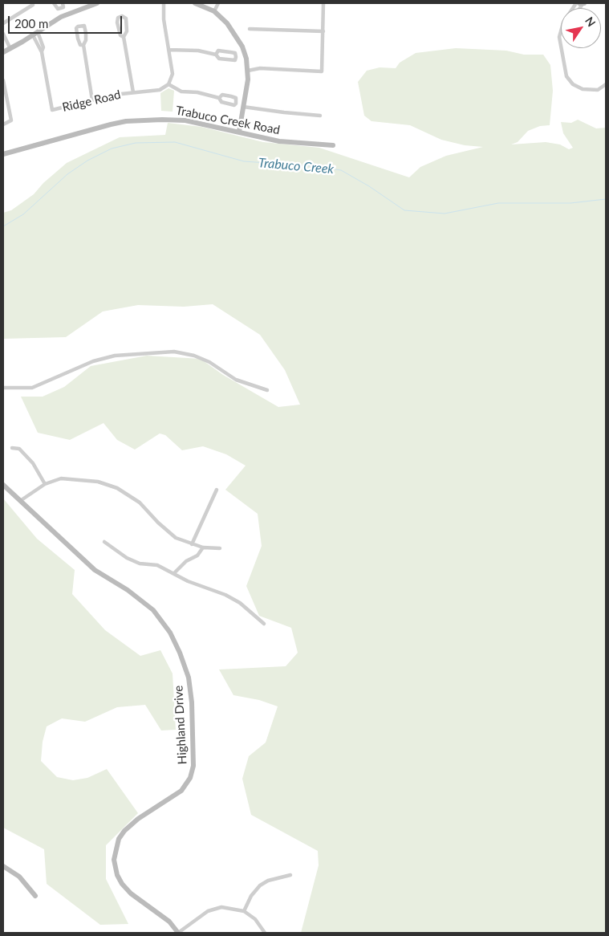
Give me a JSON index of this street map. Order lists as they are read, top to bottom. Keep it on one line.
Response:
{"streets":{"street":["Ridge Road","Trabuco Creek Road","Highland Drive"]},"water":["Trabuco Creek"],"scale_bar":"200 m","north":"top right"}
